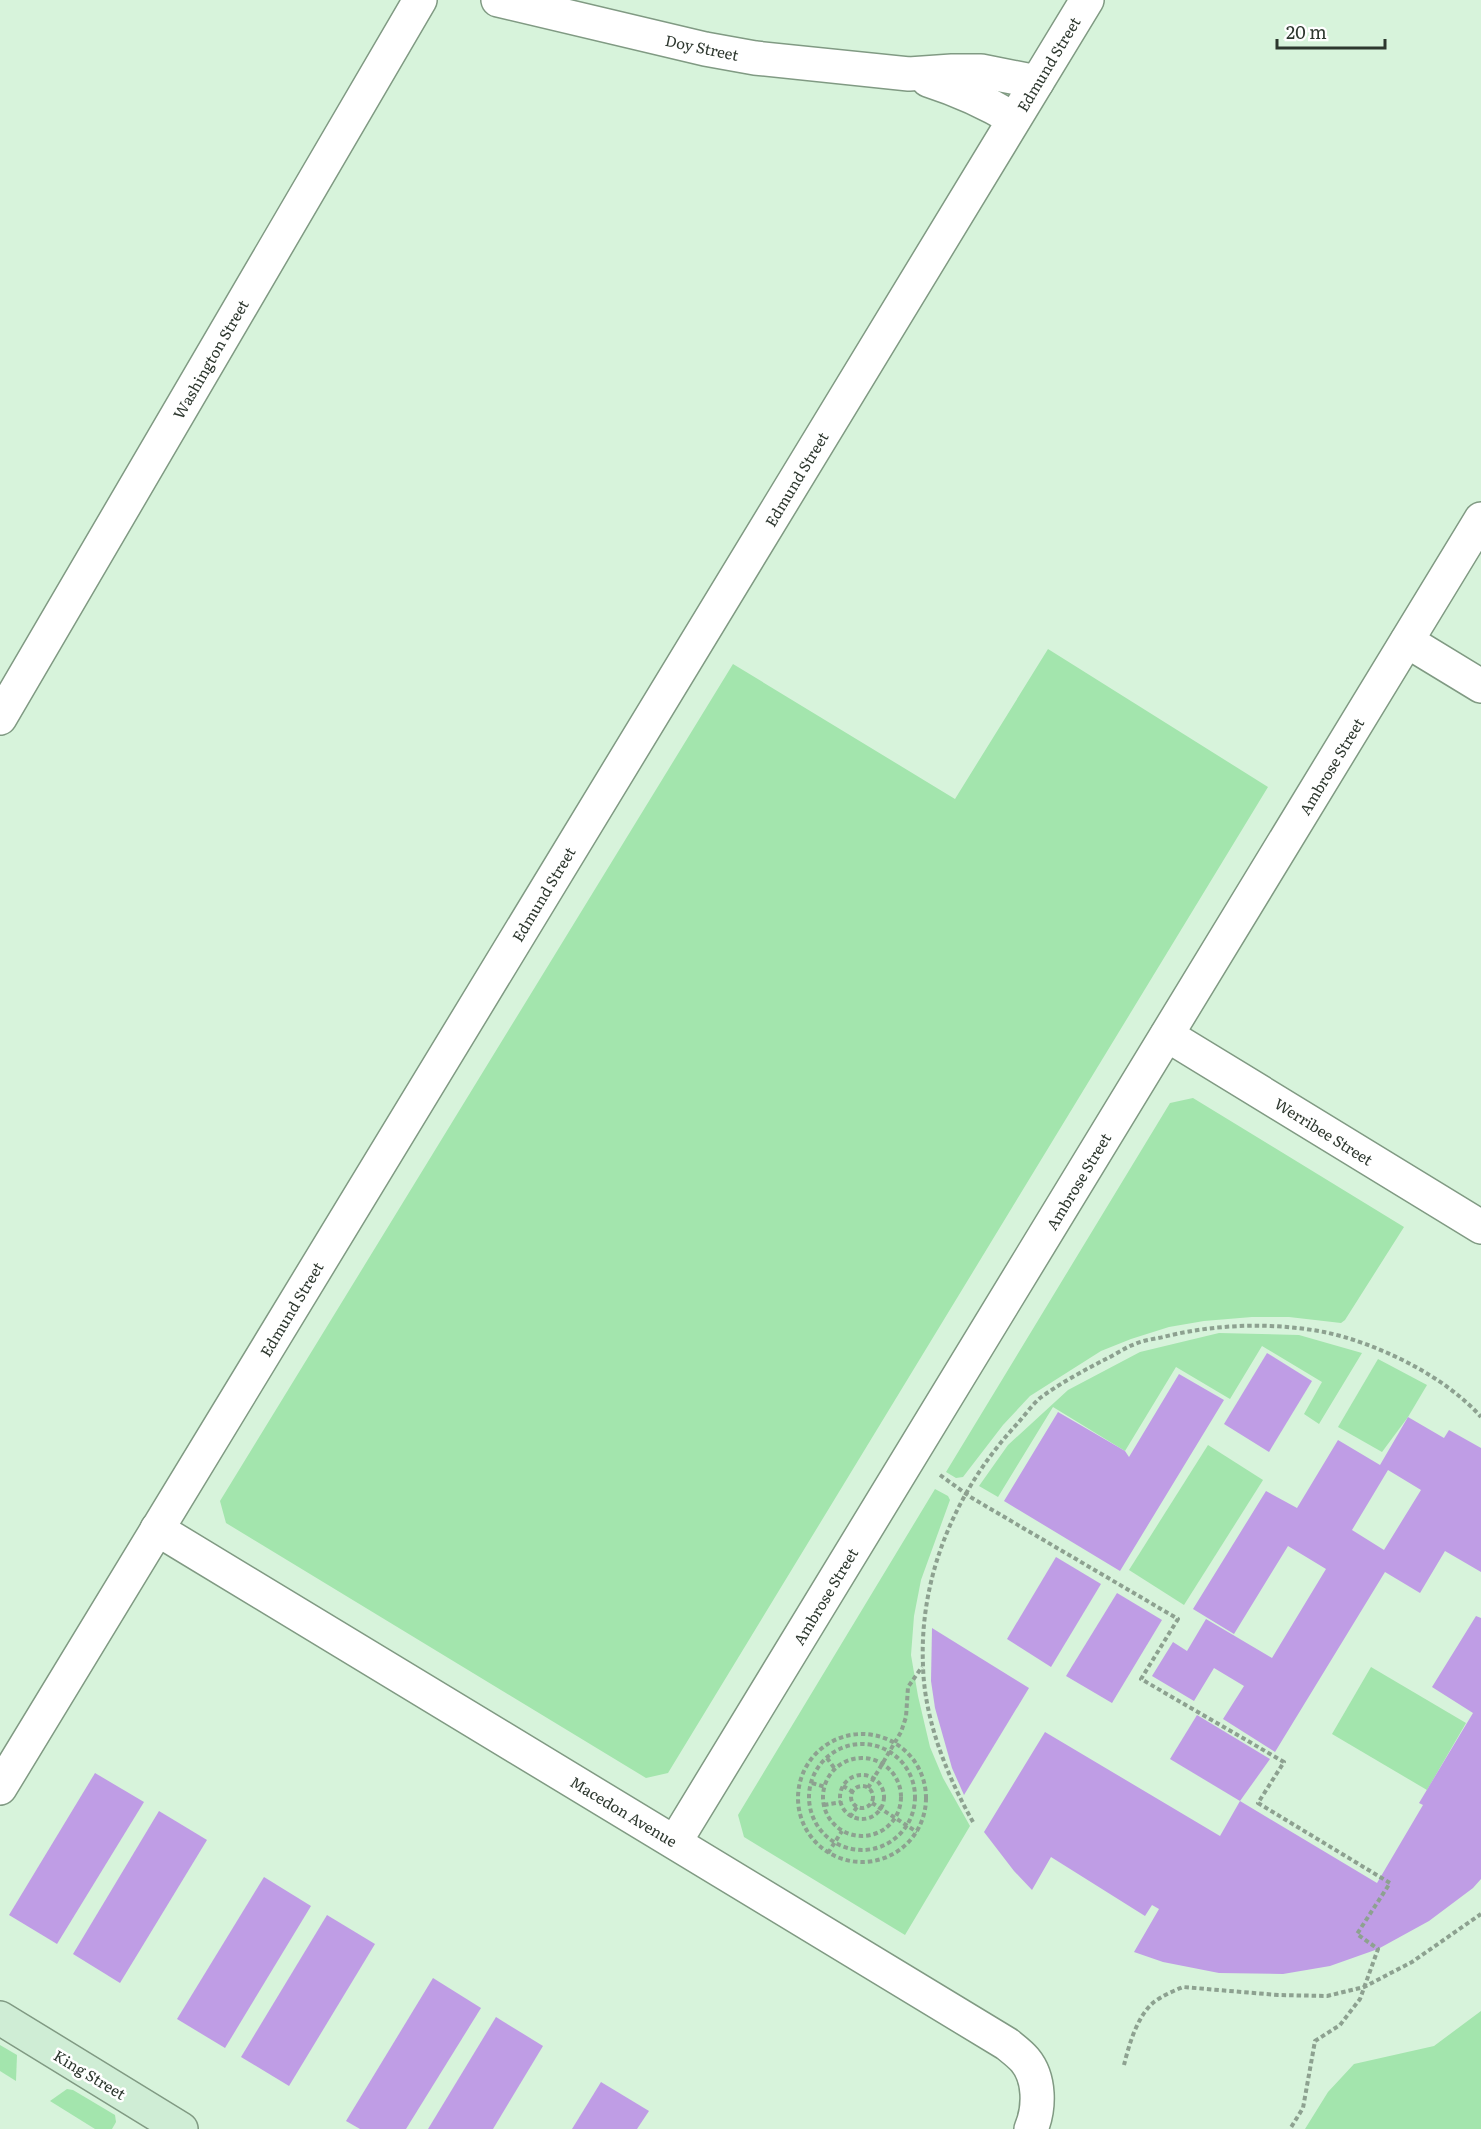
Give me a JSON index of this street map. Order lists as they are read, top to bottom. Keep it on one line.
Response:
{"streets":{"street":["Doy Street","Edmund Street","Washington Street","Ambrose Street","Werribee Street","Macedon Avenue","King Street"]},"crossings":[["Doy Street","Edmund Street"],["Edmund Street","Macedon Avenue"],["Ambrose Street","Werribee Street"],["Ambrose Street","Macedon Avenue"]],"scale_bar":"20 m"}
